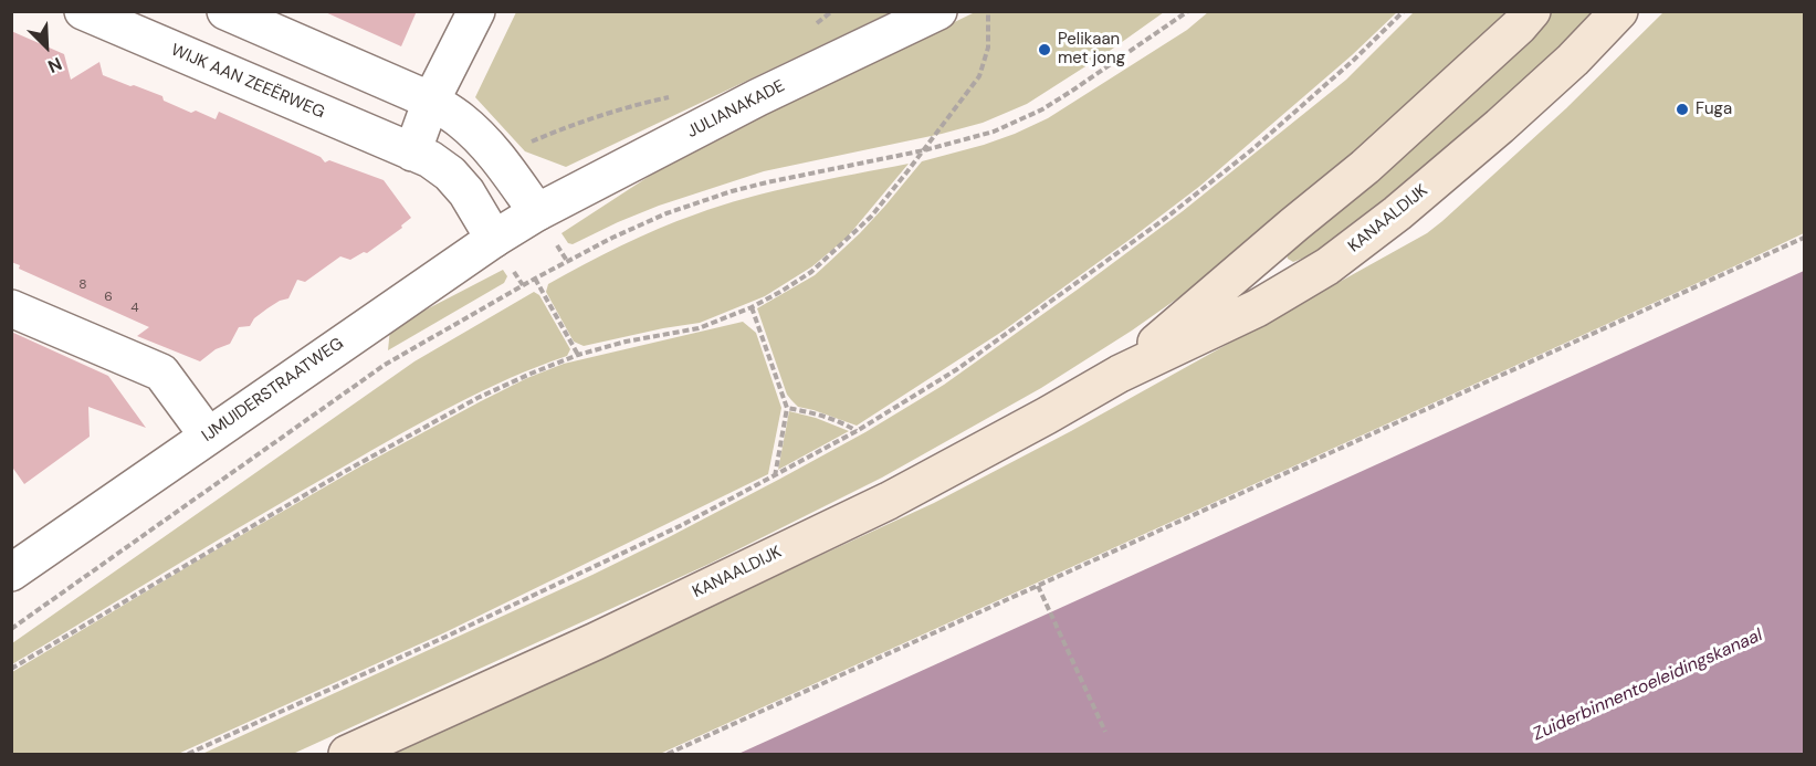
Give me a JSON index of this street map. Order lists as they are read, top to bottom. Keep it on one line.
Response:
{"streets":{"main road":["KANAALDIJK"],"street":["WIJK AAN ZEEËRWEG","JULIANAKADE","IJMUIDERSTRAATWEG"]},"crossings":[["WIJK AAN ZEEËRWEG","IJMUIDERSTRAATWEG"],["JULIANAKADE","IJMUIDERSTRAATWEG"]],"water":["Zuiderbinnentoeleidingskanaal"],"places":["Pelikaan met jong","Fuga"],"house_numbers":["8","6","4"],"north":"bottom right"}
